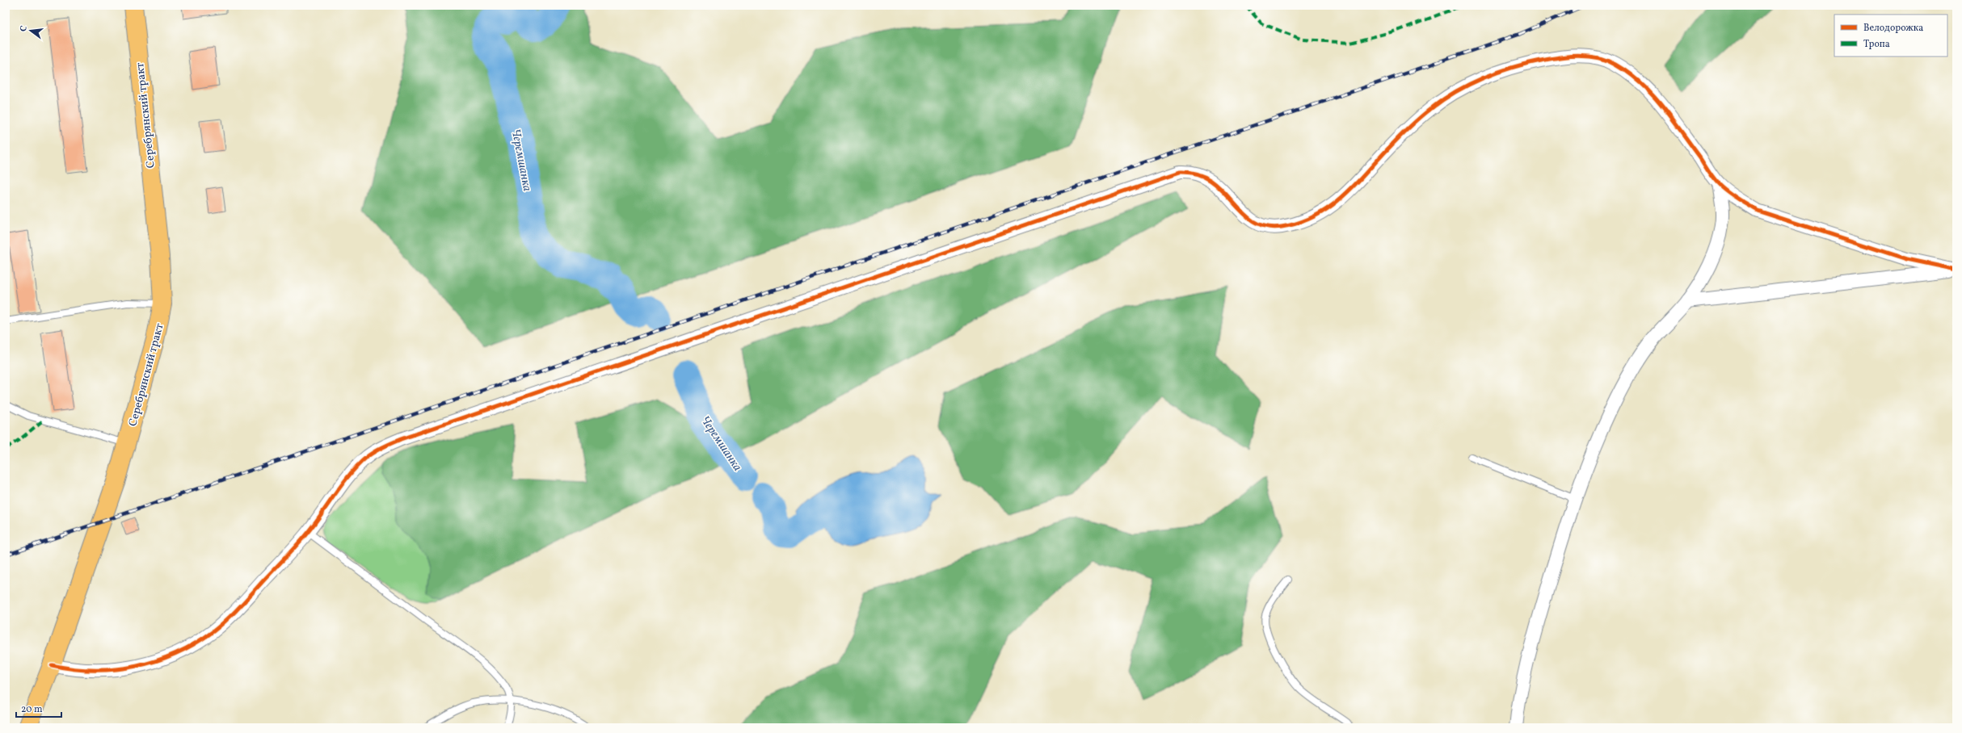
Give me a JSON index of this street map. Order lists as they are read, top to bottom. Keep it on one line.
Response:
{"streets":{"main road":["Серебрянский тракт"]},"water":["Черемшанка"],"legend":["Велодорожка","Тропа"],"scale_bar":"20 m","north":"left"}
